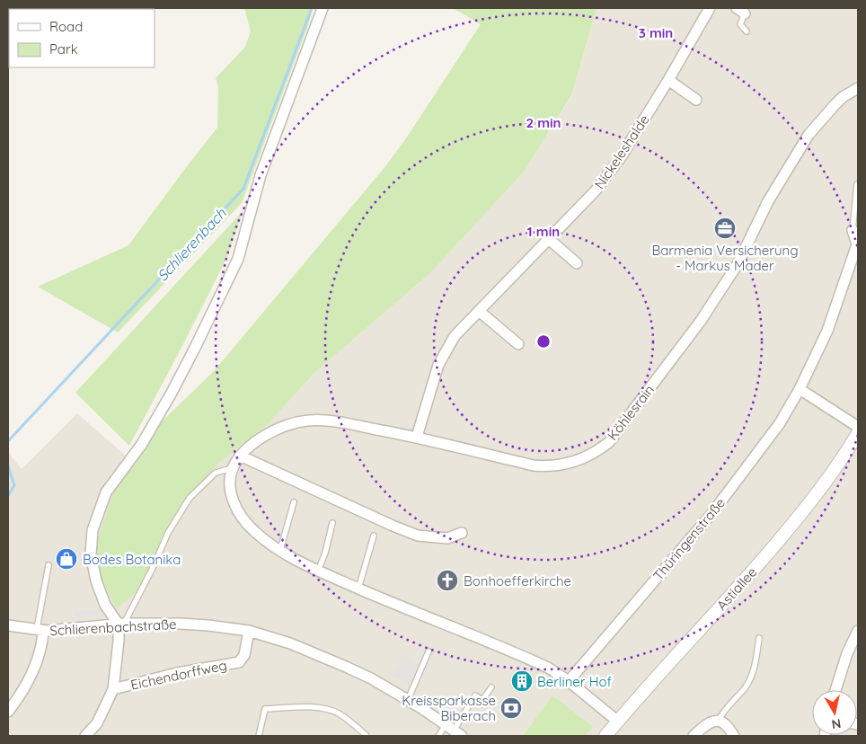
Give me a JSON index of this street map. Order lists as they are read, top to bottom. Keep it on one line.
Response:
{"streets":{"street":["Nickeleshalde","Köhlesrain","Thüringenstraße","Astiallee","Schlierenbachstraße","Eichendorffweg"]},"crossings":[["Nickeleshalde","Köhlesrain"],["Köhlesrain","Thüringenstraße"],["Köhlesrain","Astiallee"],["Schlierenbachstraße","Eichendorffweg"]],"water":["Schlierenbach"],"places":{"office":["Barmenia Versicherung - Markus Mader"],"shop":["Bodes Botanika"],"church":["Bonhoefferkirche"],"building":["Berliner Hof"],"bank":["Kreissparkasse Biberach"]},"legend":["Road","Park"],"north":"bottom","rings":["3 min","2 min","1 min"]}
